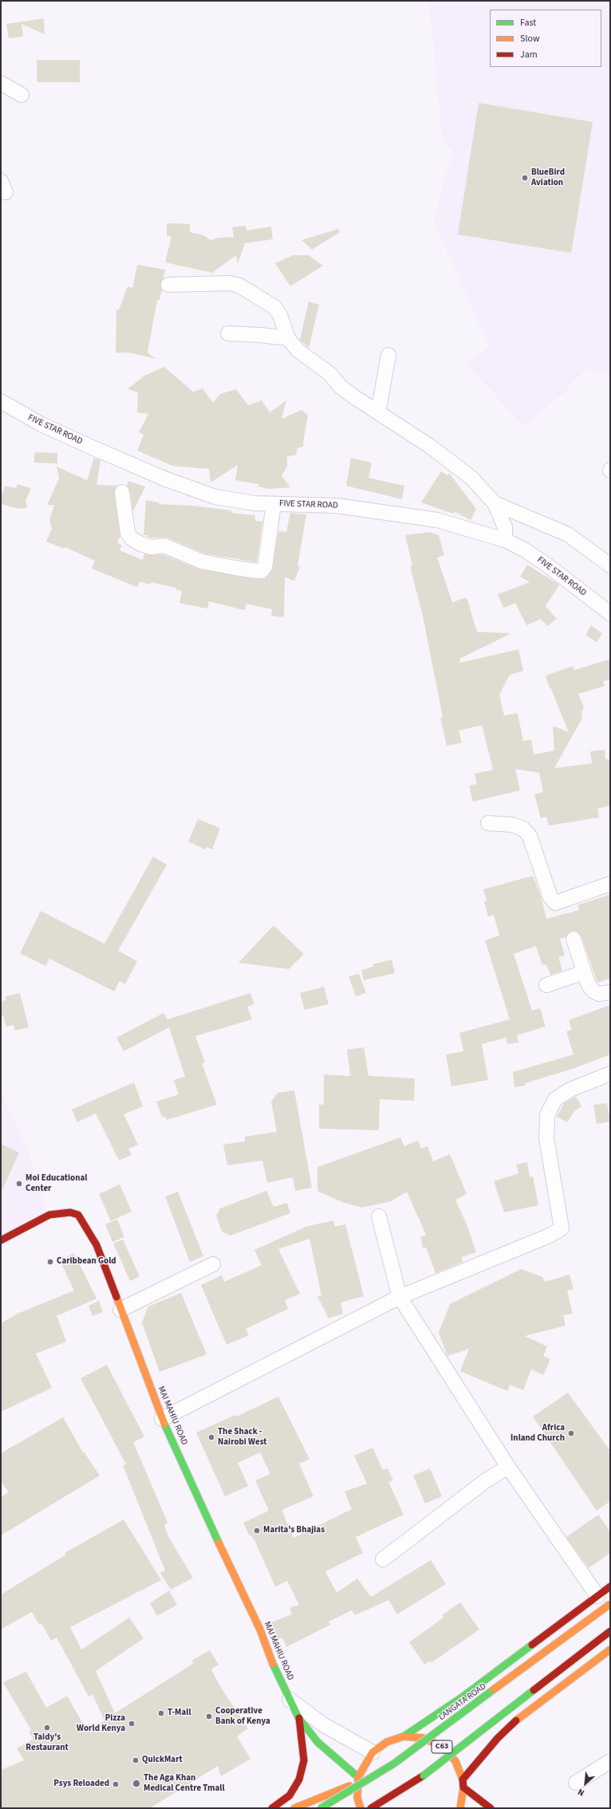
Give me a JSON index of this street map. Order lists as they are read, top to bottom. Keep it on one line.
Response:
{"streets":{"main road":["MAI MAHIU ROAD","LANGATA ROAD","C63"],"street":["FIVE STAR ROAD"]},"crossings":[["LANGATA ROAD","C63"]],"places":["BlueBird Aviation","Moi Educational Center","Caribbean Gold","Africa Inland Church","The Shack - Nairobi West","Marita's Bhajias","T-Mall","Cooperative Bank of Kenya","Pizza World Kenya","Taidy's Restaurant","QuickMart","The Aga Khan Medical Centre Tmall","Psys Reloaded"],"legend":["Fast","Slow","Jam"],"north":"bottom left"}
